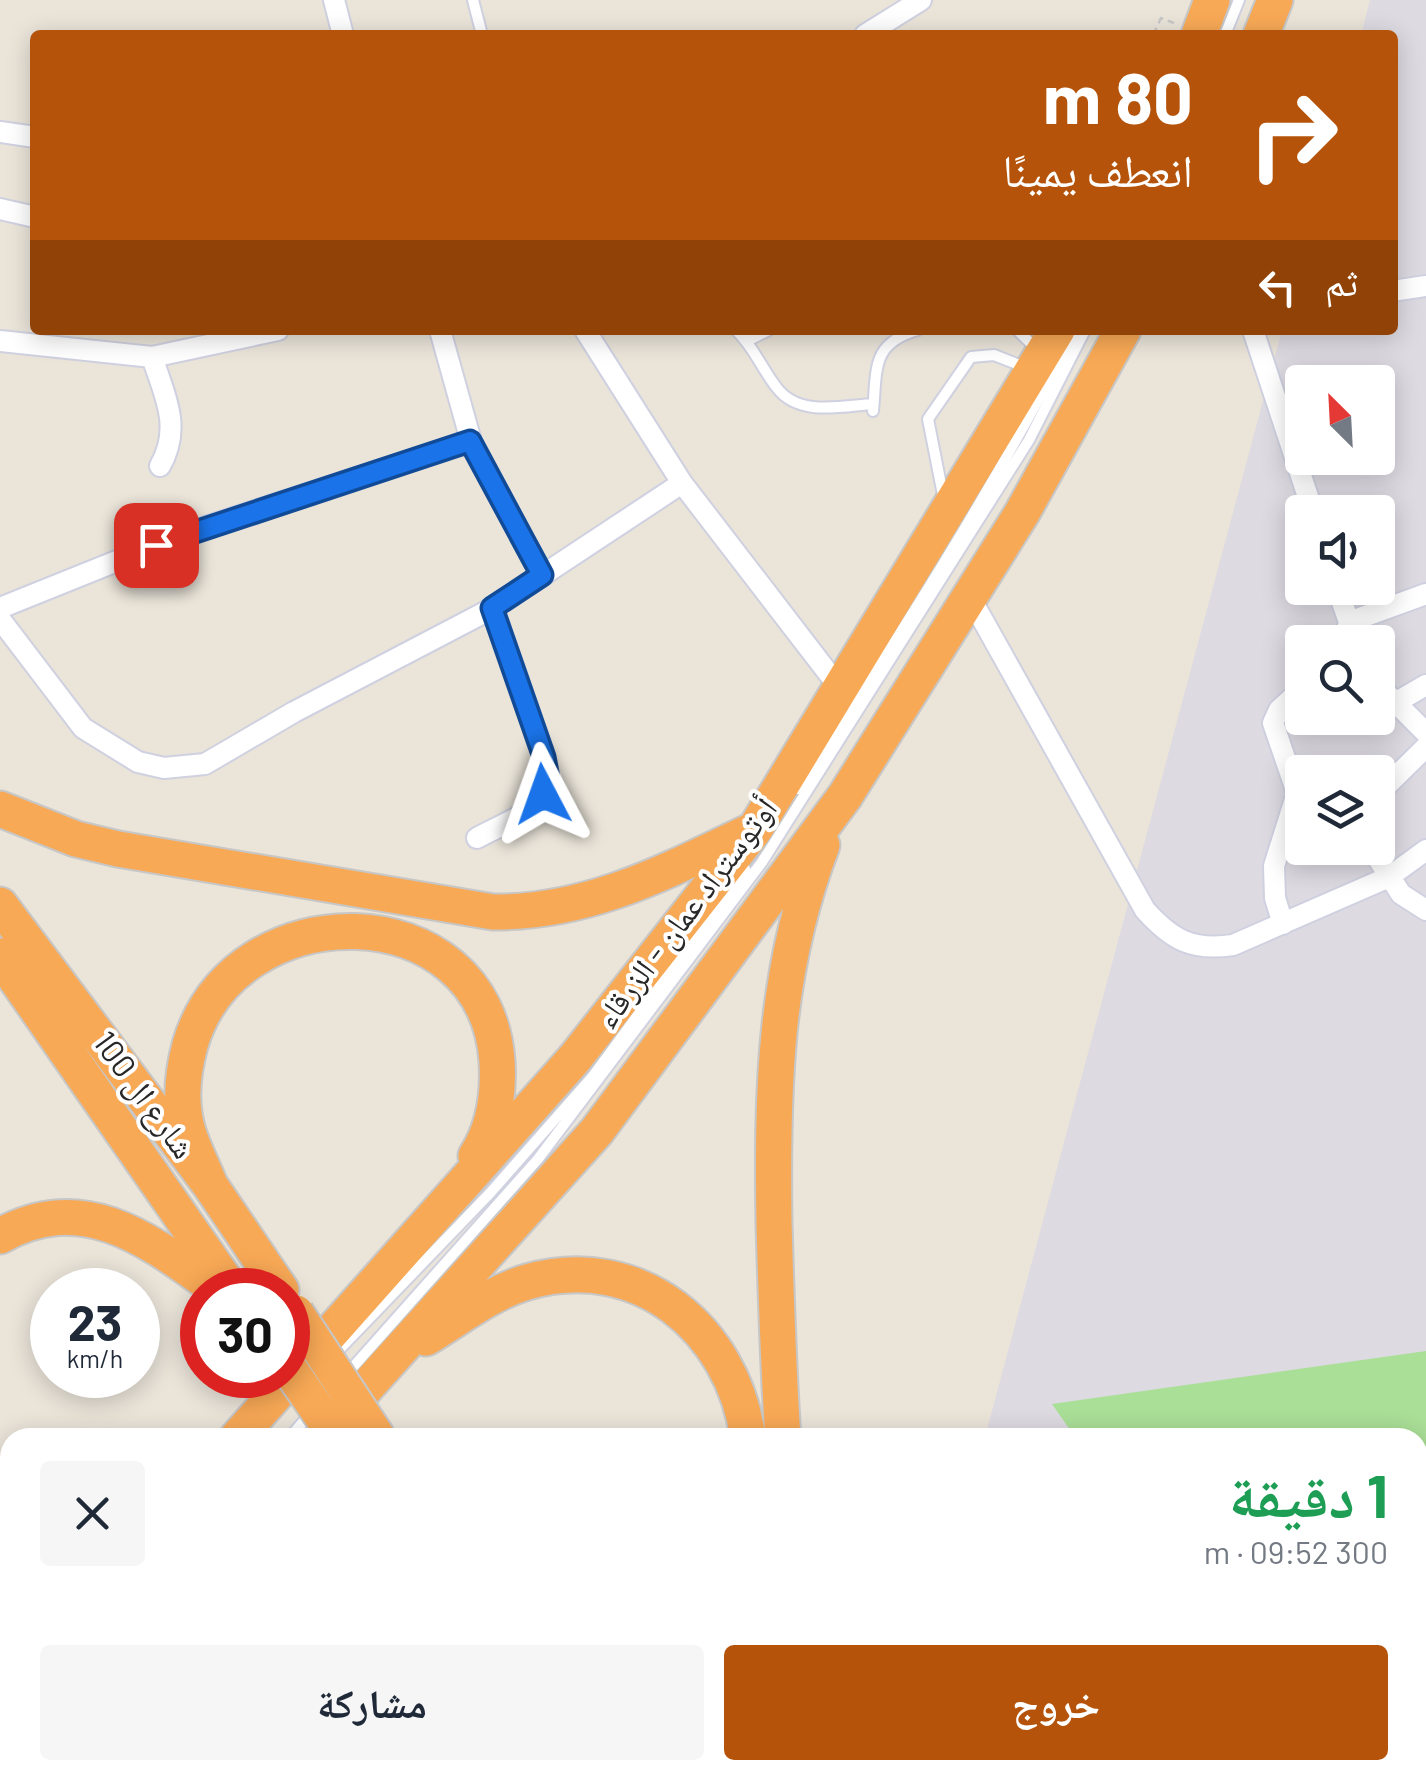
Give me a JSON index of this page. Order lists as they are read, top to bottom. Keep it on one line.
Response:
{"streets":{"highway":["أوتوستراد عمان - الزرقاء","شارع ال 100"]},"north":"top left","page":{"turn":["80 m","انعطف يمينًا"],"then":"ثم","speed":"23 km/h","limit":"30","heading":["1 دقيقة","300 m · 09:52"],"buttons":["خروج","مشاركة"]}}
